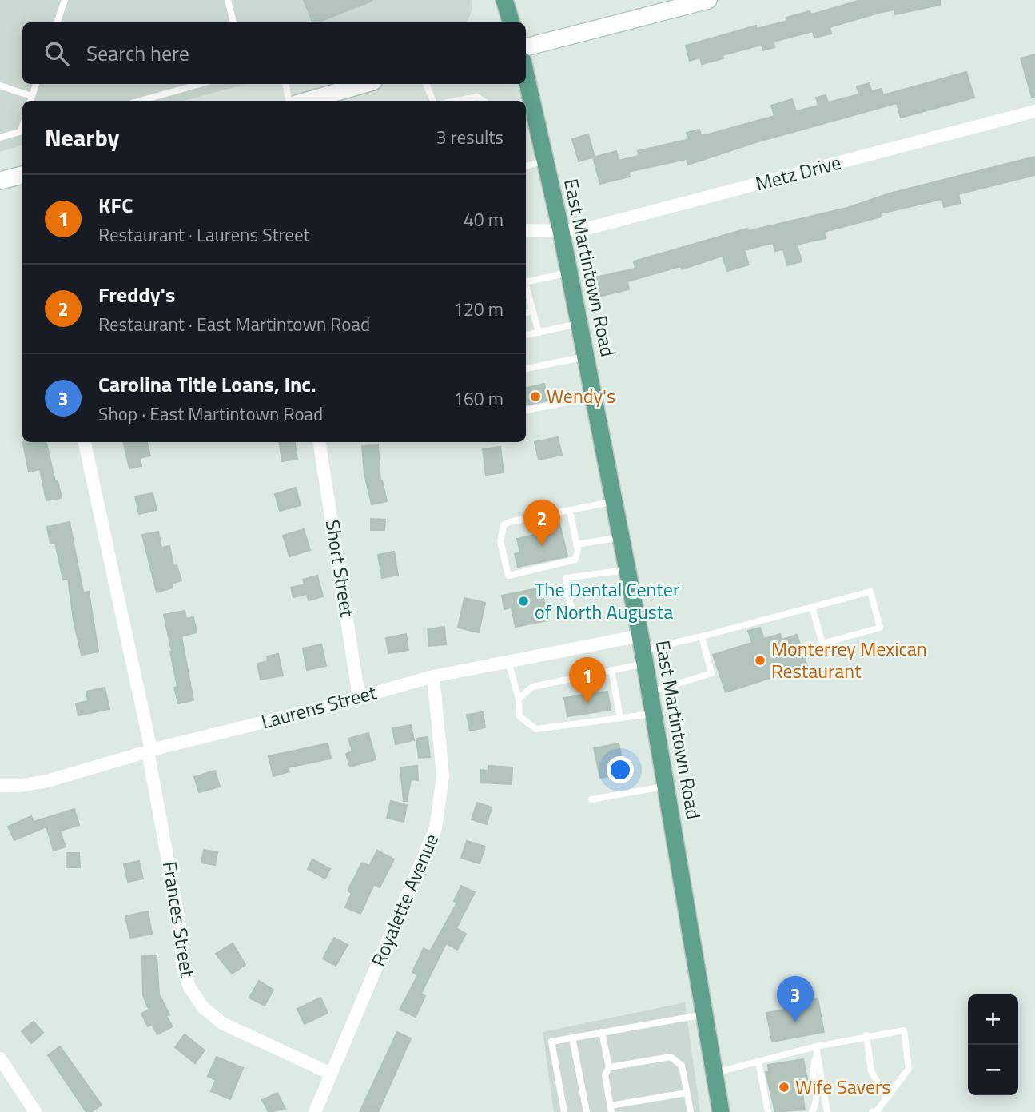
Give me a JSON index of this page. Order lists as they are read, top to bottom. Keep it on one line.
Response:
{"streets":{"main road":["East Martintown Road"],"street":["Metz Drive","Short Street","Laurens Street","Royalette Avenue","Frances Street"]},"crossings":[["Metz Drive","East Martintown Road"],["East Martintown Road","Laurens Street"],["Short Street","Laurens Street"],["Laurens Street","Royalette Avenue"],["Laurens Street","Frances Street"],["Royalette Avenue","Frances Street"]],"places":["Wendy's","The Dental Center of North Augusta","Monterrey Mexican Restaurant","Wife Savers"],"page":{"search":"Search here","heading":["Nearby","3 results"],"list":[{"mark":"1","name":"KFC","note":"Restaurant · Laurens Street","value":"40 m"},{"mark":"2","name":"Freddy's","note":"Restaurant · East Martintown Road","value":"120 m"},{"mark":"3","name":"Carolina Title Loans, Inc.","note":"Shop · East Martintown Road","value":"160 m"}],"pins":["2","1","3"],"map_buttons":["+","−"]}}
